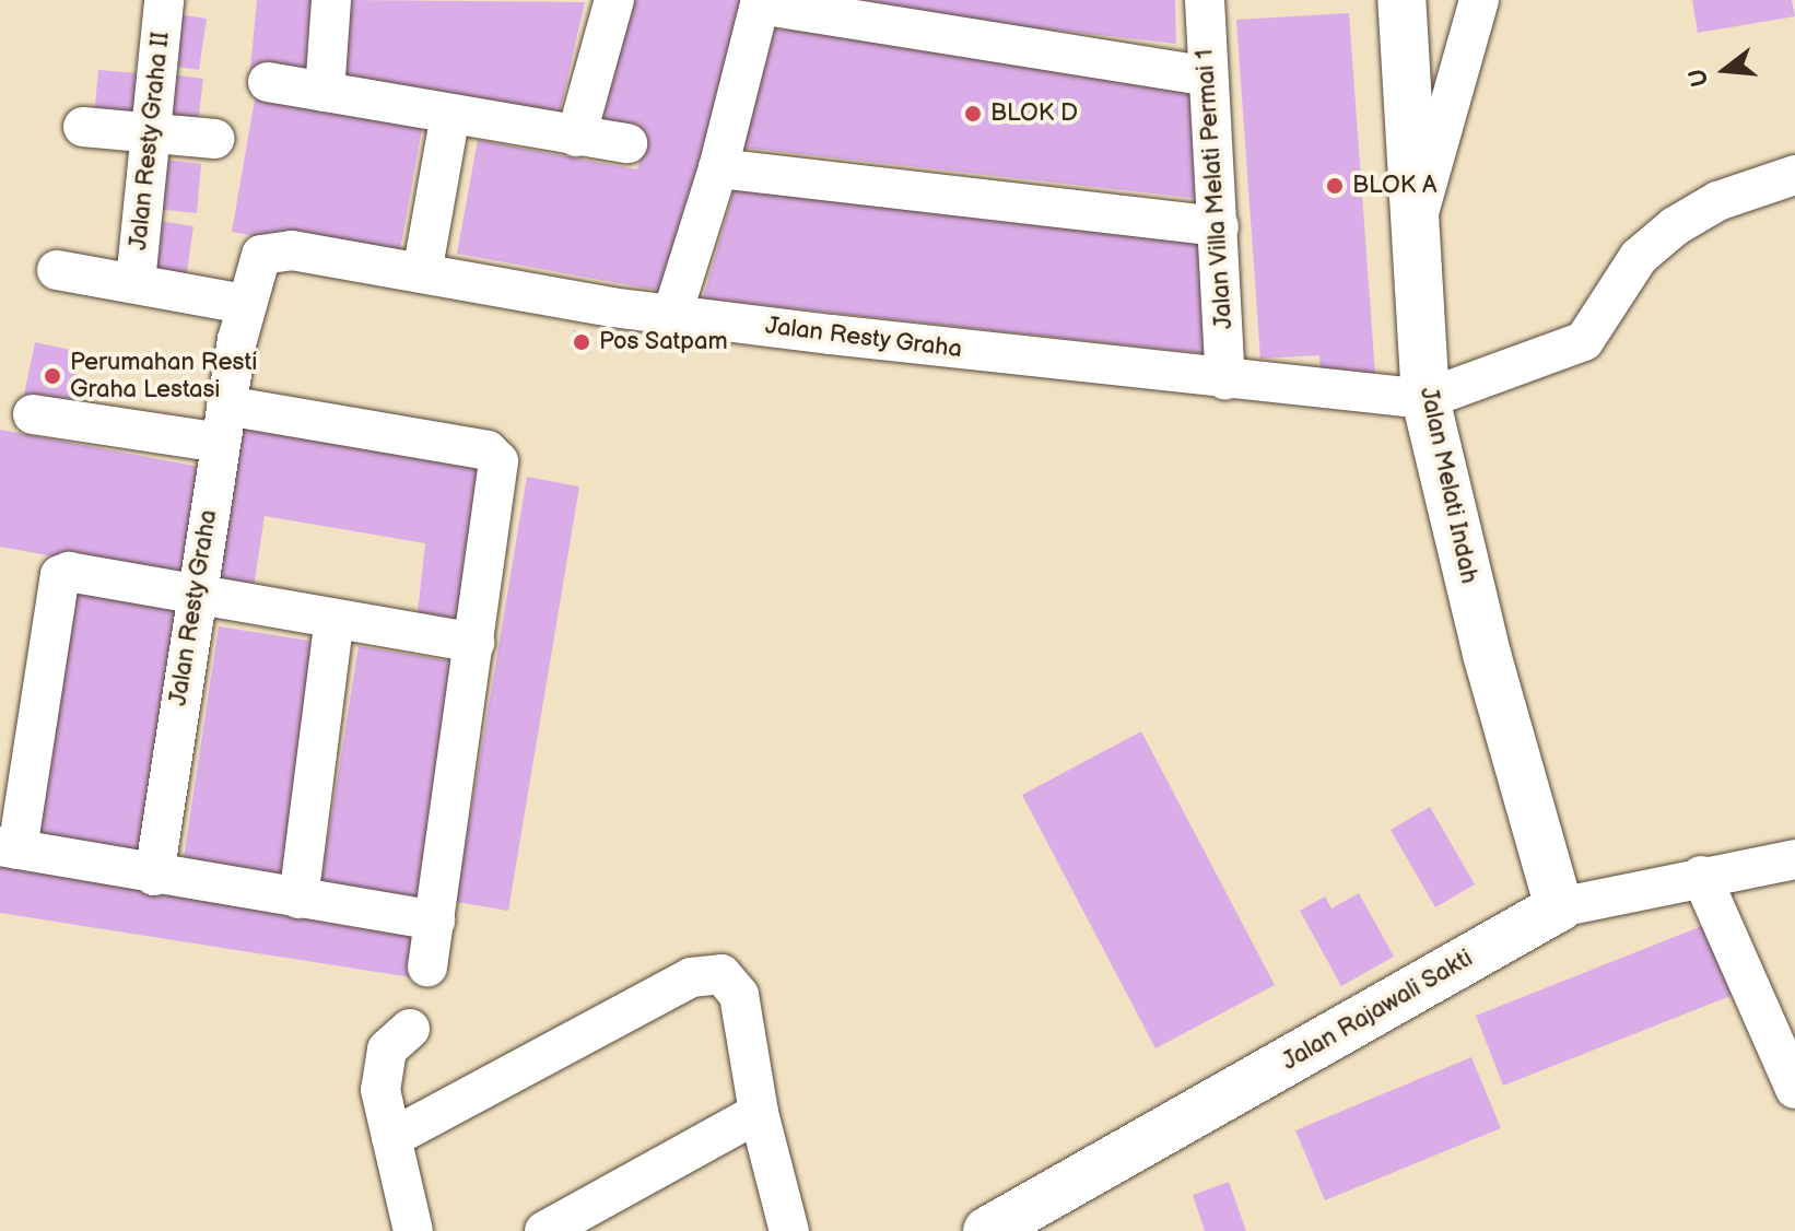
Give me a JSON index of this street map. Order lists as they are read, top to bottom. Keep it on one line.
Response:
{"streets":{"main road":["Jalan Melati Indah","Jalan Rajawali Sakti"],"street":["Jalan Resty Graha II","Jalan Villa Melati Permai 1","Jalan Resty Graha"]},"crossings":[["Jalan Villa Melati Permai 1","Jalan Resty Graha"],["Jalan Resty Graha","Jalan Melati Indah"],["Jalan Melati Indah","Jalan Rajawali Sakti"]],"places":["BLOK D","BLOK A","Pos Satpam","Perumahan Resti Graha Lestasi"],"north":"left"}
